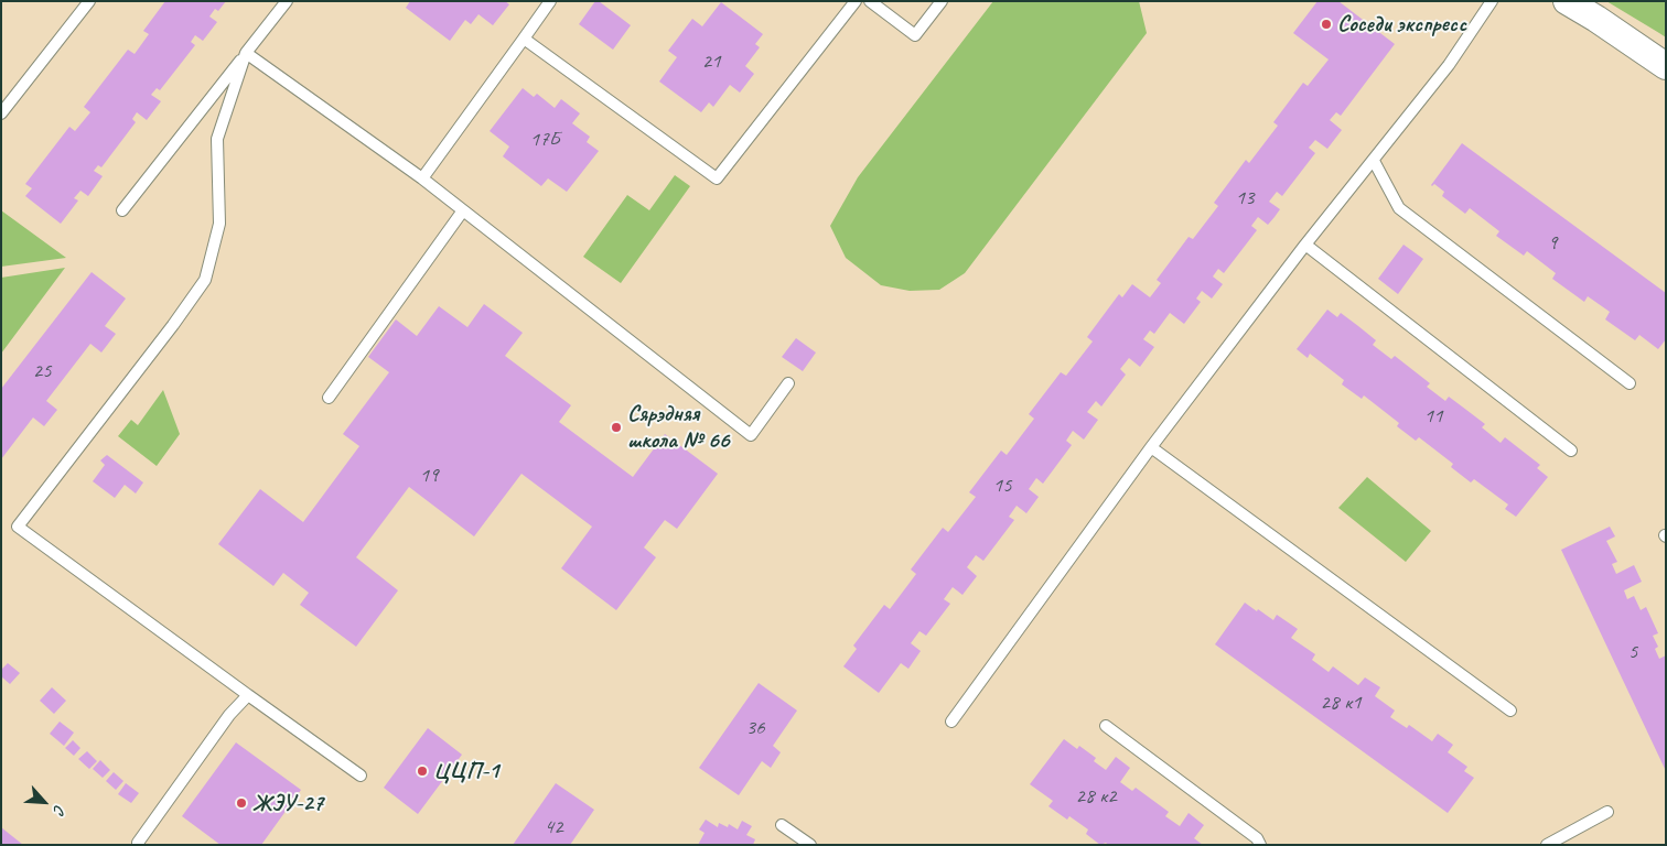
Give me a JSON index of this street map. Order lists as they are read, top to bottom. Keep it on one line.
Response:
{"places":["Соседи экспресс","Сярэдняя школа № 66","ЦЦП-1","ЖЭУ-27"],"house_numbers":["21","17Б","13","9","25","11","19","15","5","28 к1","36","28 к2","42"],"north":"bottom right"}
